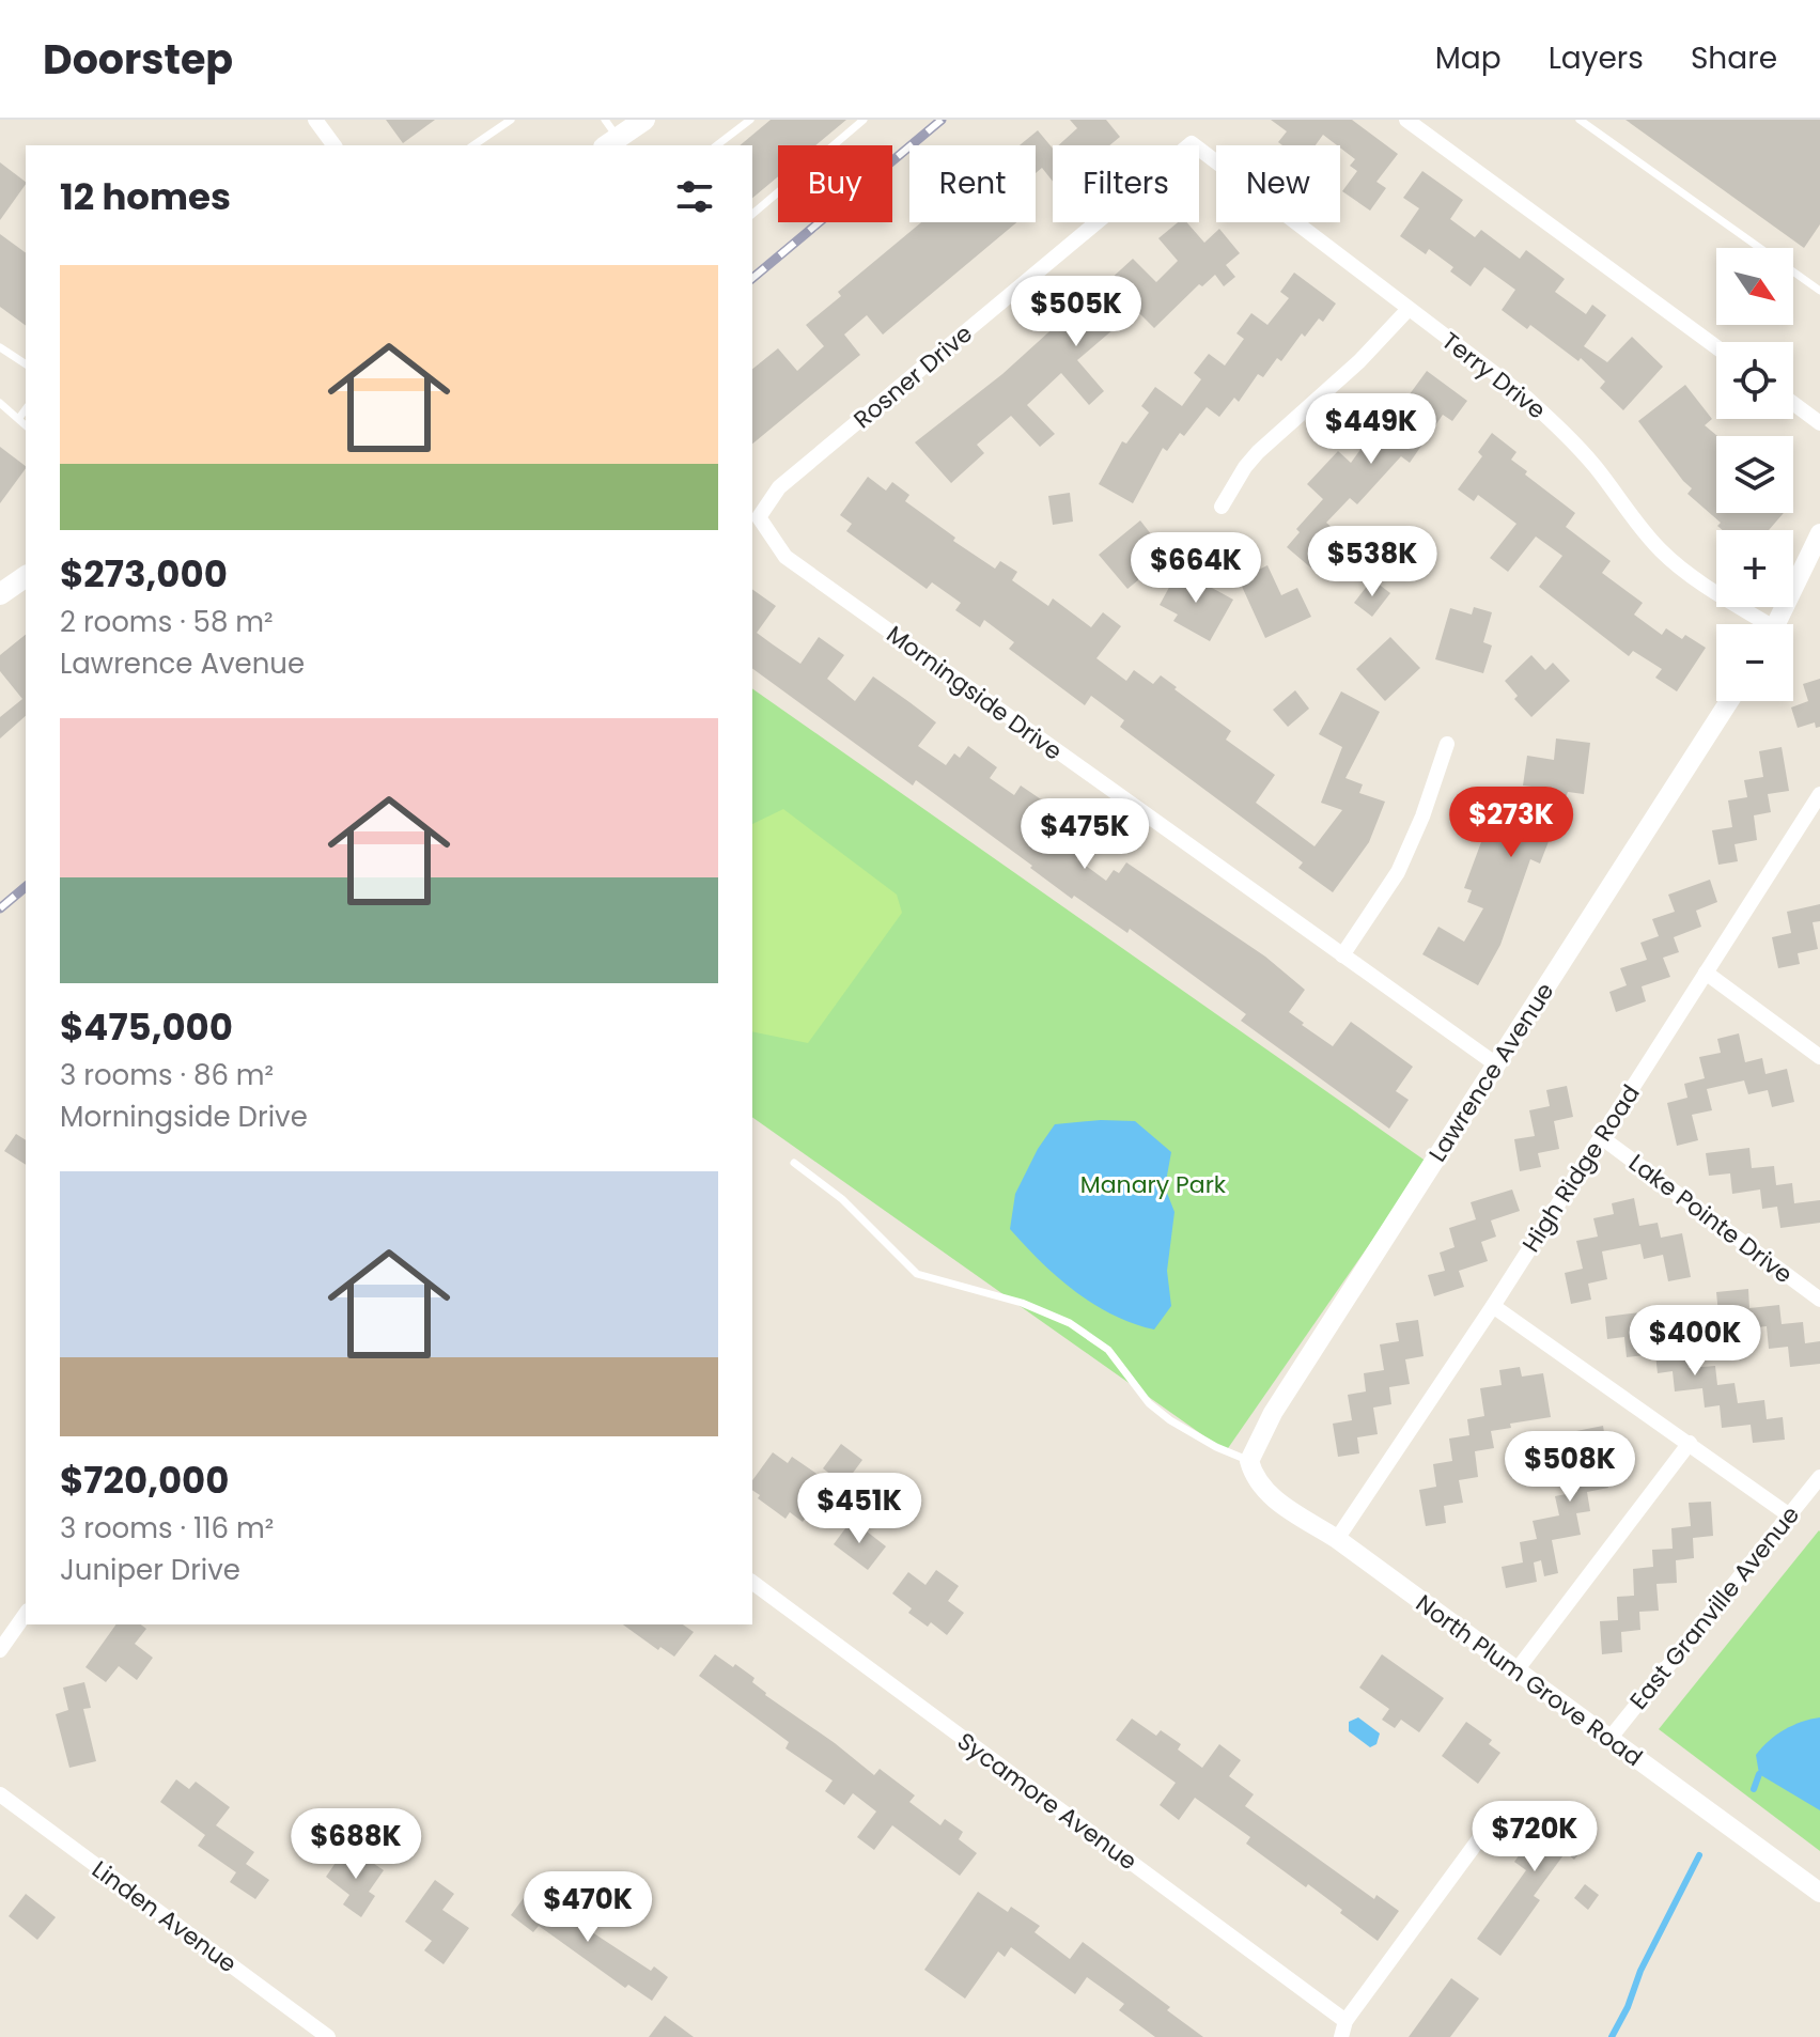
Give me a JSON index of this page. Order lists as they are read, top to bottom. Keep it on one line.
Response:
{"streets":{"street":["Terry Drive","Rosner Drive","Morningside Drive","Lawrence Avenue","High Ridge Road","Lake Pointe Drive","East Granville Avenue","North Plum Grove Road","Sycamore Avenue","Linden Avenue"]},"crossings":[["Terry Drive","Rosner Drive"],["Rosner Drive","Morningside Drive"],["Morningside Drive","Lawrence Avenue"],["Lawrence Avenue","North Plum Grove Road"],["High Ridge Road","Lake Pointe Drive"],["High Ridge Road","North Plum Grove Road"],["East Granville Avenue","North Plum Grove Road"]],"parks":["Manary Park"],"north":"bottom right","page":{"header":"Doorstep","nav":["Map","Layers","Share"],"chip":["Buy","Rent","Filters","New"],"heading":"12 homes","map_buttons":["+","−"],"list":[{"name":"$273,000","note":"2 rooms · 58 m² · Lawrence Avenue"},{"name":"$475,000","note":"3 rooms · 86 m² · Morningside Drive"},{"name":"$720,000","note":"3 rooms · 116 m² · Juniper Drive"}],"price":["$505K","$449K","$538K","$664K","$273K","$475K","$400K","$508K","$451K","$720K","$688K","$470K"]}}
